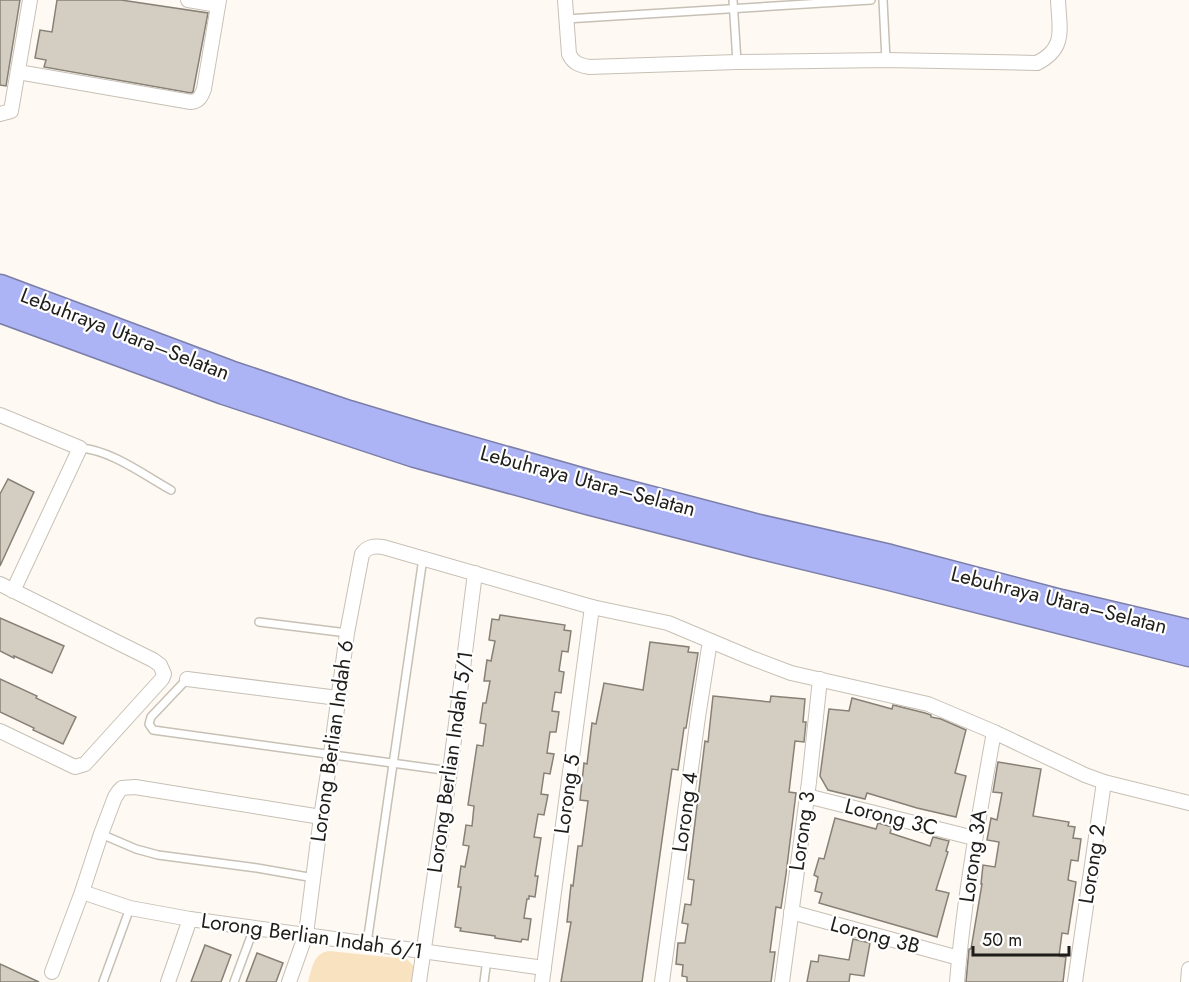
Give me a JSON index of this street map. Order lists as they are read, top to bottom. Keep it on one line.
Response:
{"streets":{"highway":["Lebuhraya Utara–Selatan"],"street":["Lorong Berlian Indah 6","Lorong Berlian Indah 5/1","Lorong 5","Lorong 4","Lorong 3C","Lorong 3","Lorong 3A","Lorong 2","Lorong 3B","Lorong Berlian Indah 6/1"]},"crossings":[["Lorong Berlian Indah 6","Lorong Berlian Indah 6/1"],["Lorong Berlian Indah 5/1","Lorong Berlian Indah 6/1"],["Lorong 5","Lorong Berlian Indah 6/1"],["Lorong 3C","Lorong 3"],["Lorong 3C","Lorong 3A"],["Lorong 3","Lorong 3B"],["Lorong 3A","Lorong 3B"]],"scale_bar":"50 m"}
